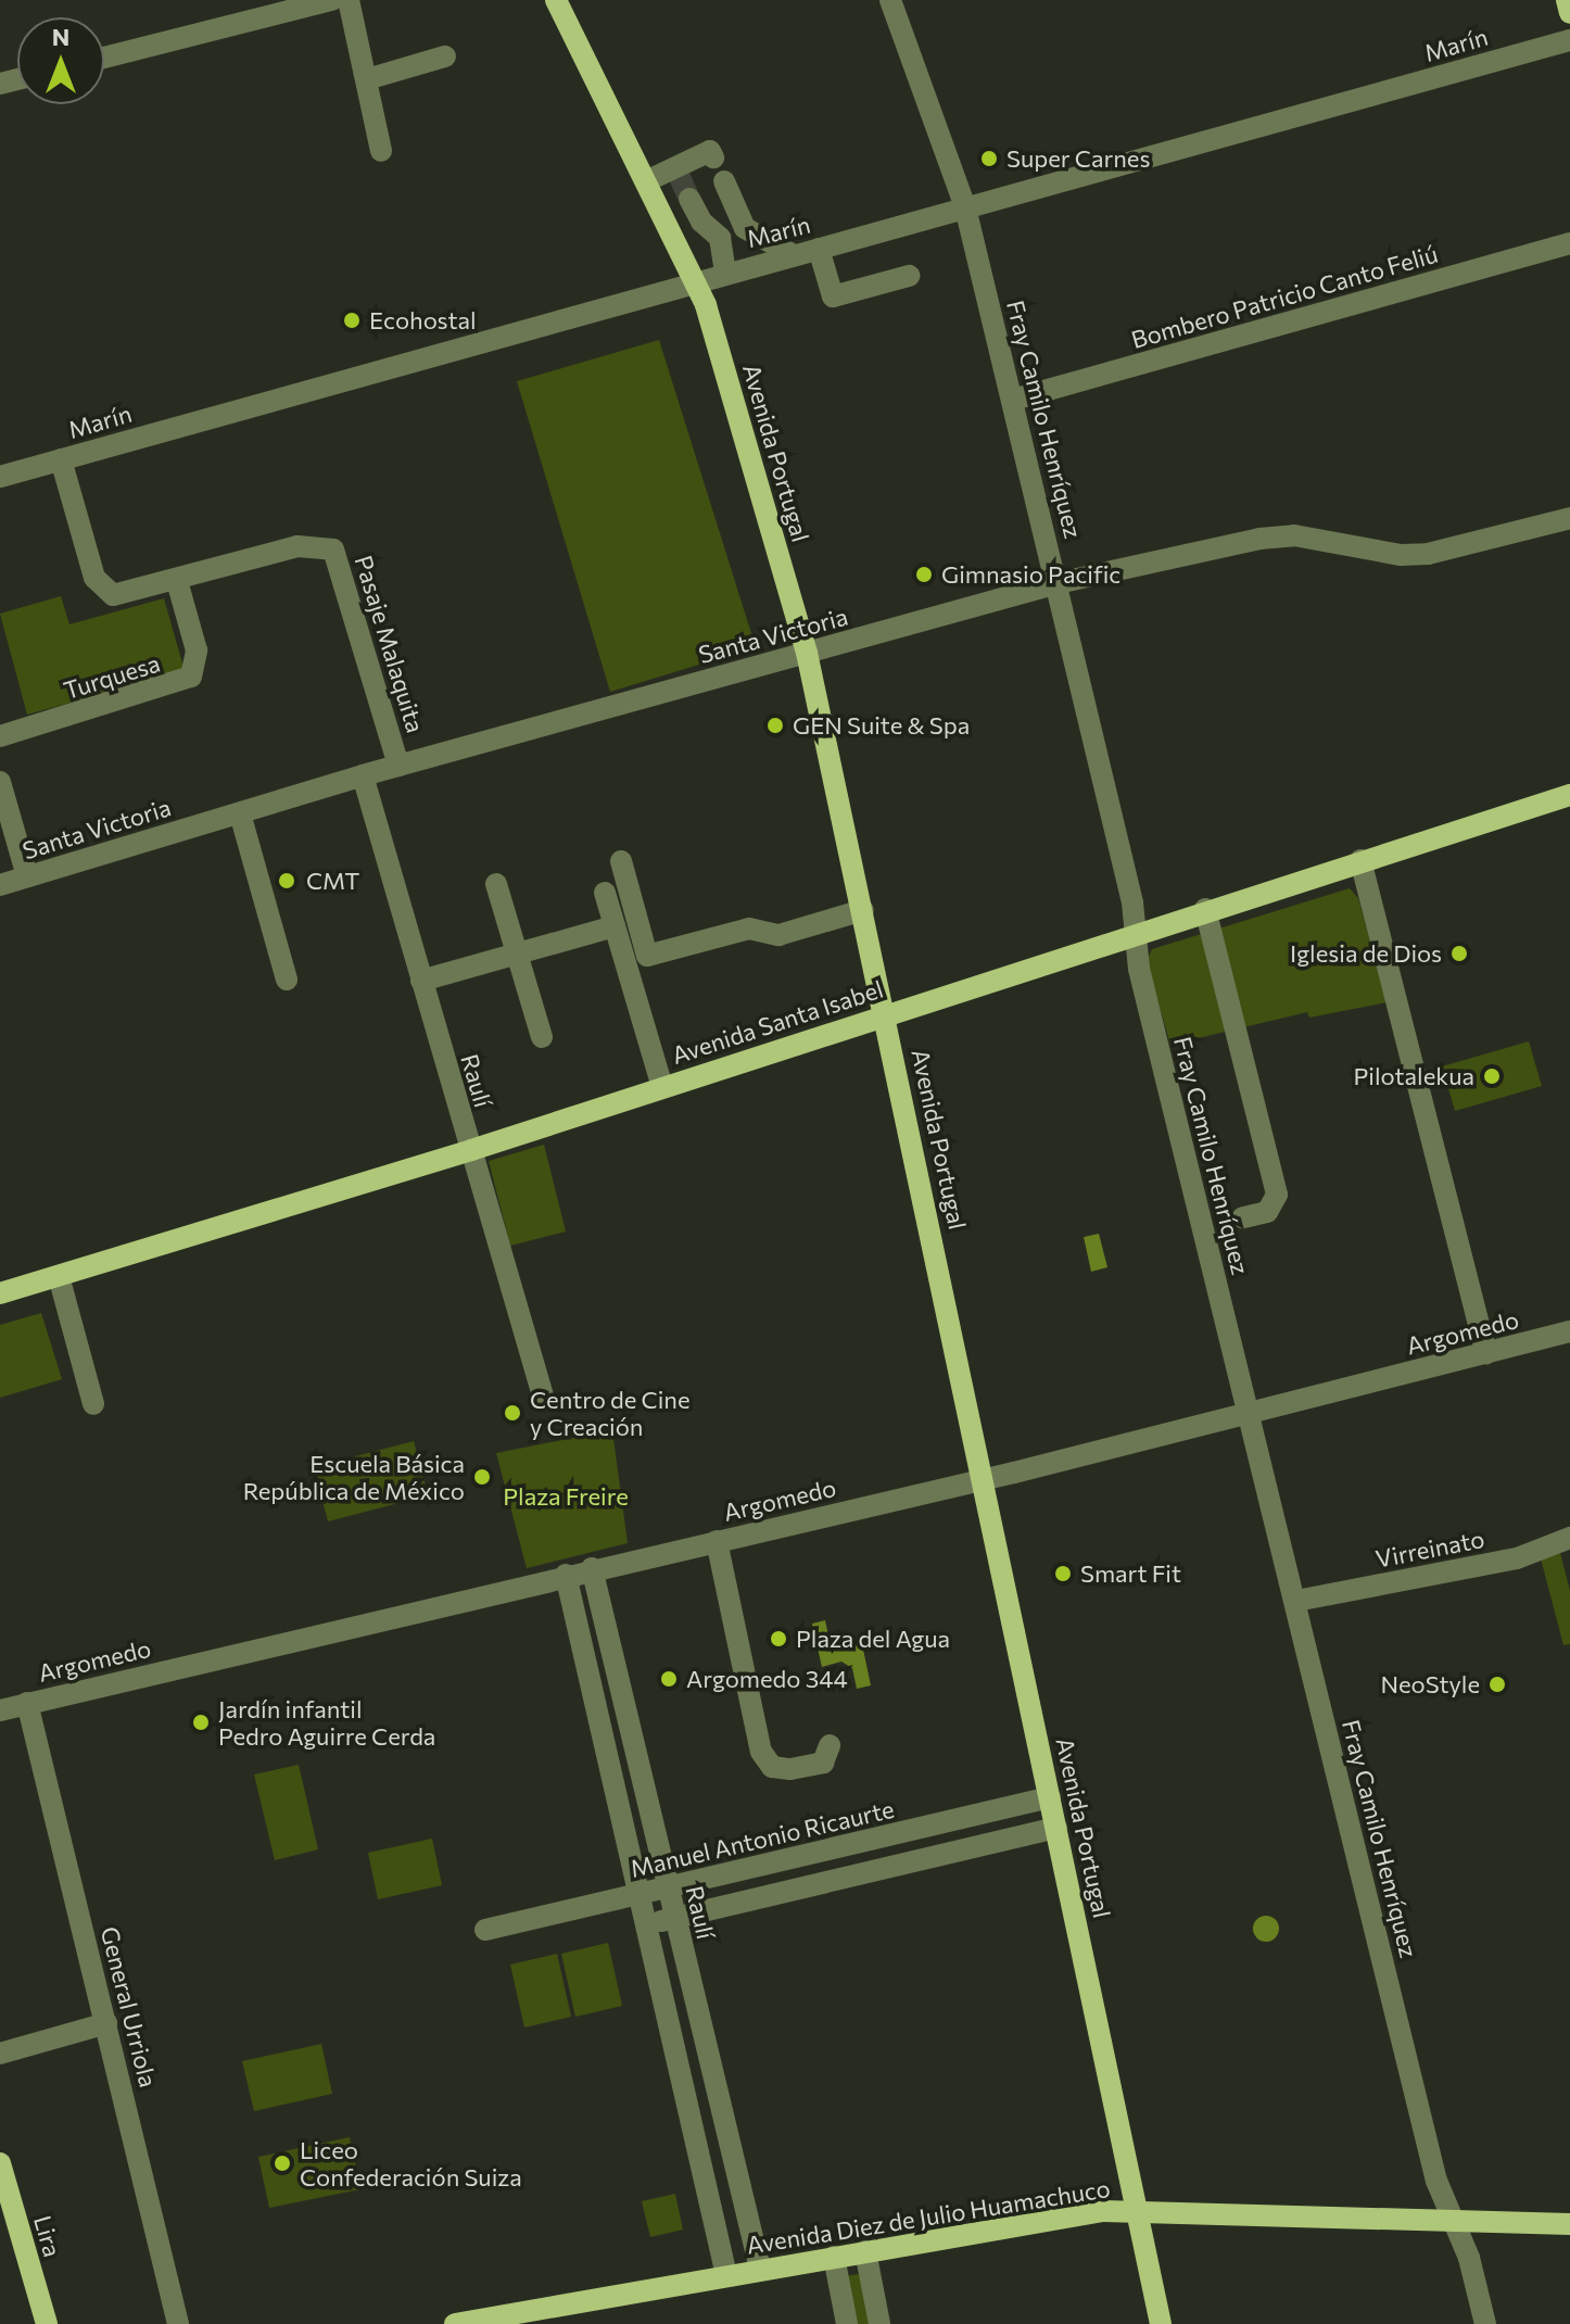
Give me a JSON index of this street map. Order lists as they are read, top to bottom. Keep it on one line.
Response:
{"streets":{"main road":["Avenida Portugal","Avenida Santa Isabel","Avenida Diez de Julio Huamachuco","Lira"],"street":["Marín","Bombero Patricio Canto Feliú","Fray Camilo Henríquez","Santa Victoria","Pasaje Malaquita","Turquesa","Raulí","Argomedo","Virreinato","Manuel Antonio Ricaurte","General Urriola"]},"crossings":[["Marín","Fray Camilo Henríquez"],["Marín","Avenida Portugal"],["Marín","Pasaje Malaquita"],["Bombero Patricio Canto Feliú","Fray Camilo Henríquez"],["Fray Camilo Henríquez","Santa Victoria"],["Fray Camilo Henríquez","Avenida Santa Isabel"],["Fray Camilo Henríquez","Argomedo"],["Fray Camilo Henríquez","Virreinato"],["Fray Camilo Henríquez","Avenida Diez de Julio Huamachuco"],["Avenida Portugal","Santa Victoria"],["Avenida Portugal","Avenida Santa Isabel"],["Avenida Portugal","Argomedo"],["Avenida Portugal","Manuel Antonio Ricaurte"],["Avenida Portugal","Avenida Diez de Julio Huamachuco"],["Santa Victoria","Pasaje Malaquita"],["Santa Victoria","Raulí"],["Pasaje Malaquita","Turquesa"],["Avenida Santa Isabel","Raulí"],["Raulí","Argomedo"],["Raulí","Manuel Antonio Ricaurte"],["Raulí","Avenida Diez de Julio Huamachuco"],["Argomedo","General Urriola"]],"parks":["Plaza Freire"],"places":["Super Carnes","Ecohostal","Gimnasio Pacific","GEN Suite & Spa","CMT","Iglesia de Dios","Pilotalekua","Centro de Cine y Creación","Escuela Básica República de México","Smart Fit","Plaza del Agua","Argomedo 344","NeoStyle","Jardín infantil Pedro Aguirre Cerda","Liceo Confederación Suiza"],"north":"top"}
